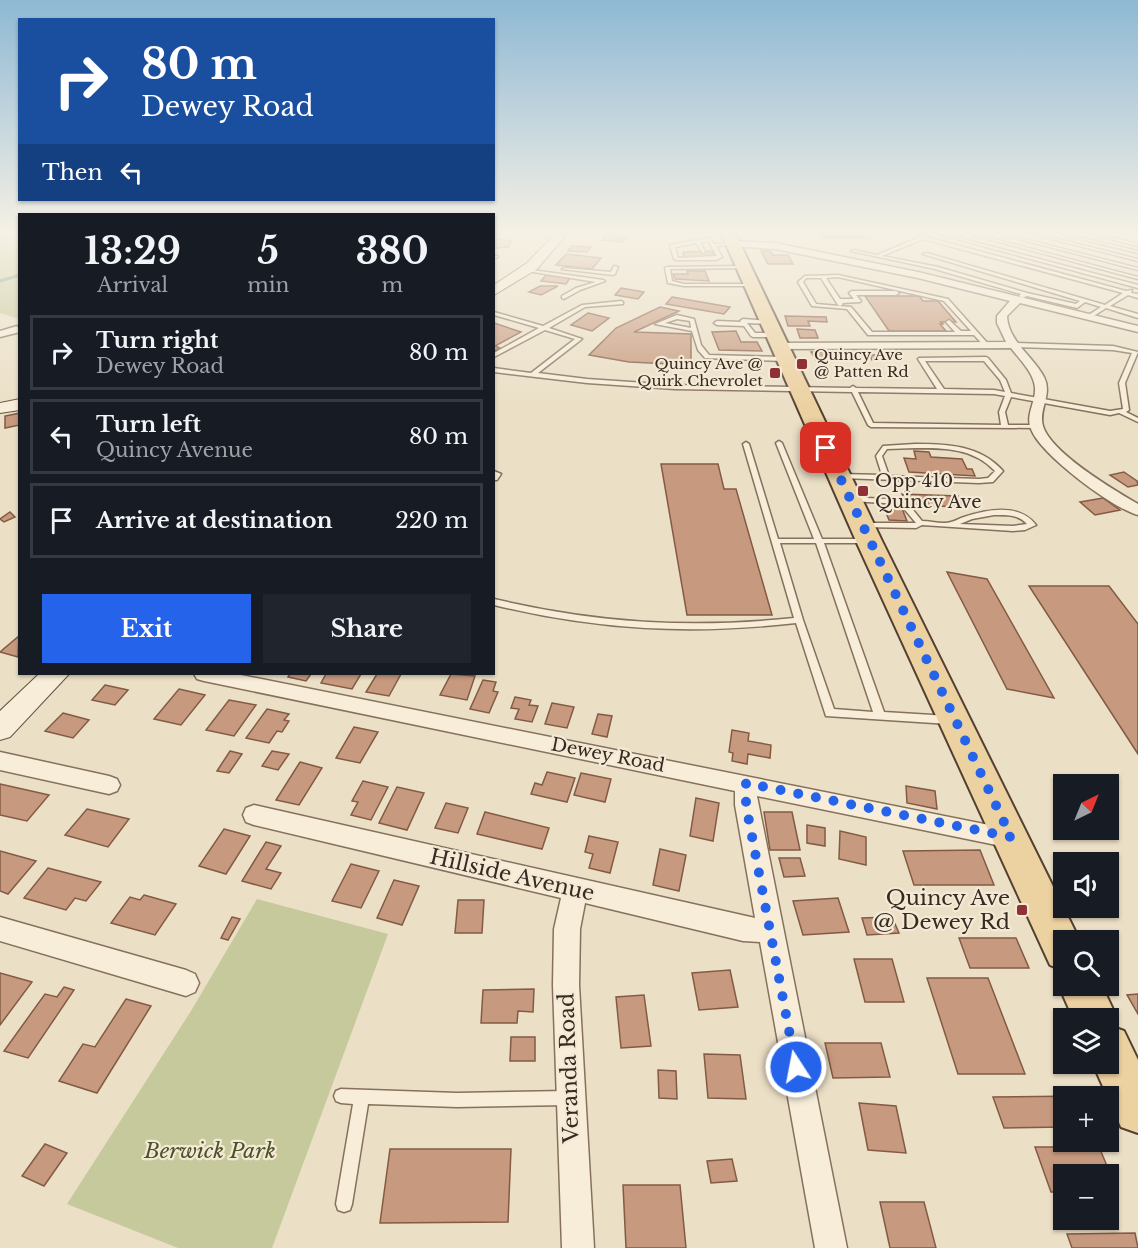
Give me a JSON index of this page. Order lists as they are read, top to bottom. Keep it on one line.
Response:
{"streets":{"street":["Dewey Road","Hillside Avenue","Veranda Road"]},"crossings":[["Hillside Avenue","Veranda Road"]],"parks":["Berwick Park"],"places":{"transit":["Quincy Ave @ Patten Rd","Quincy Ave @ Quirk Chevrolet","Opp 410 Quincy Ave","Quincy Ave @ Dewey Rd"]},"north":"top right","page":{"turn":["80 m","Dewey Road"],"then":"Then","eta":["13:29","Arrival","5","min","380","m"],"list":[{"name":"Turn right","note":"Dewey Road","value":"80 m"},{"name":"Turn left","note":"Quincy Avenue","value":"80 m"},{"name":"Arrive at destination","value":"220 m"}],"buttons":["Exit","Share"],"map_buttons":["+","−"]}}
